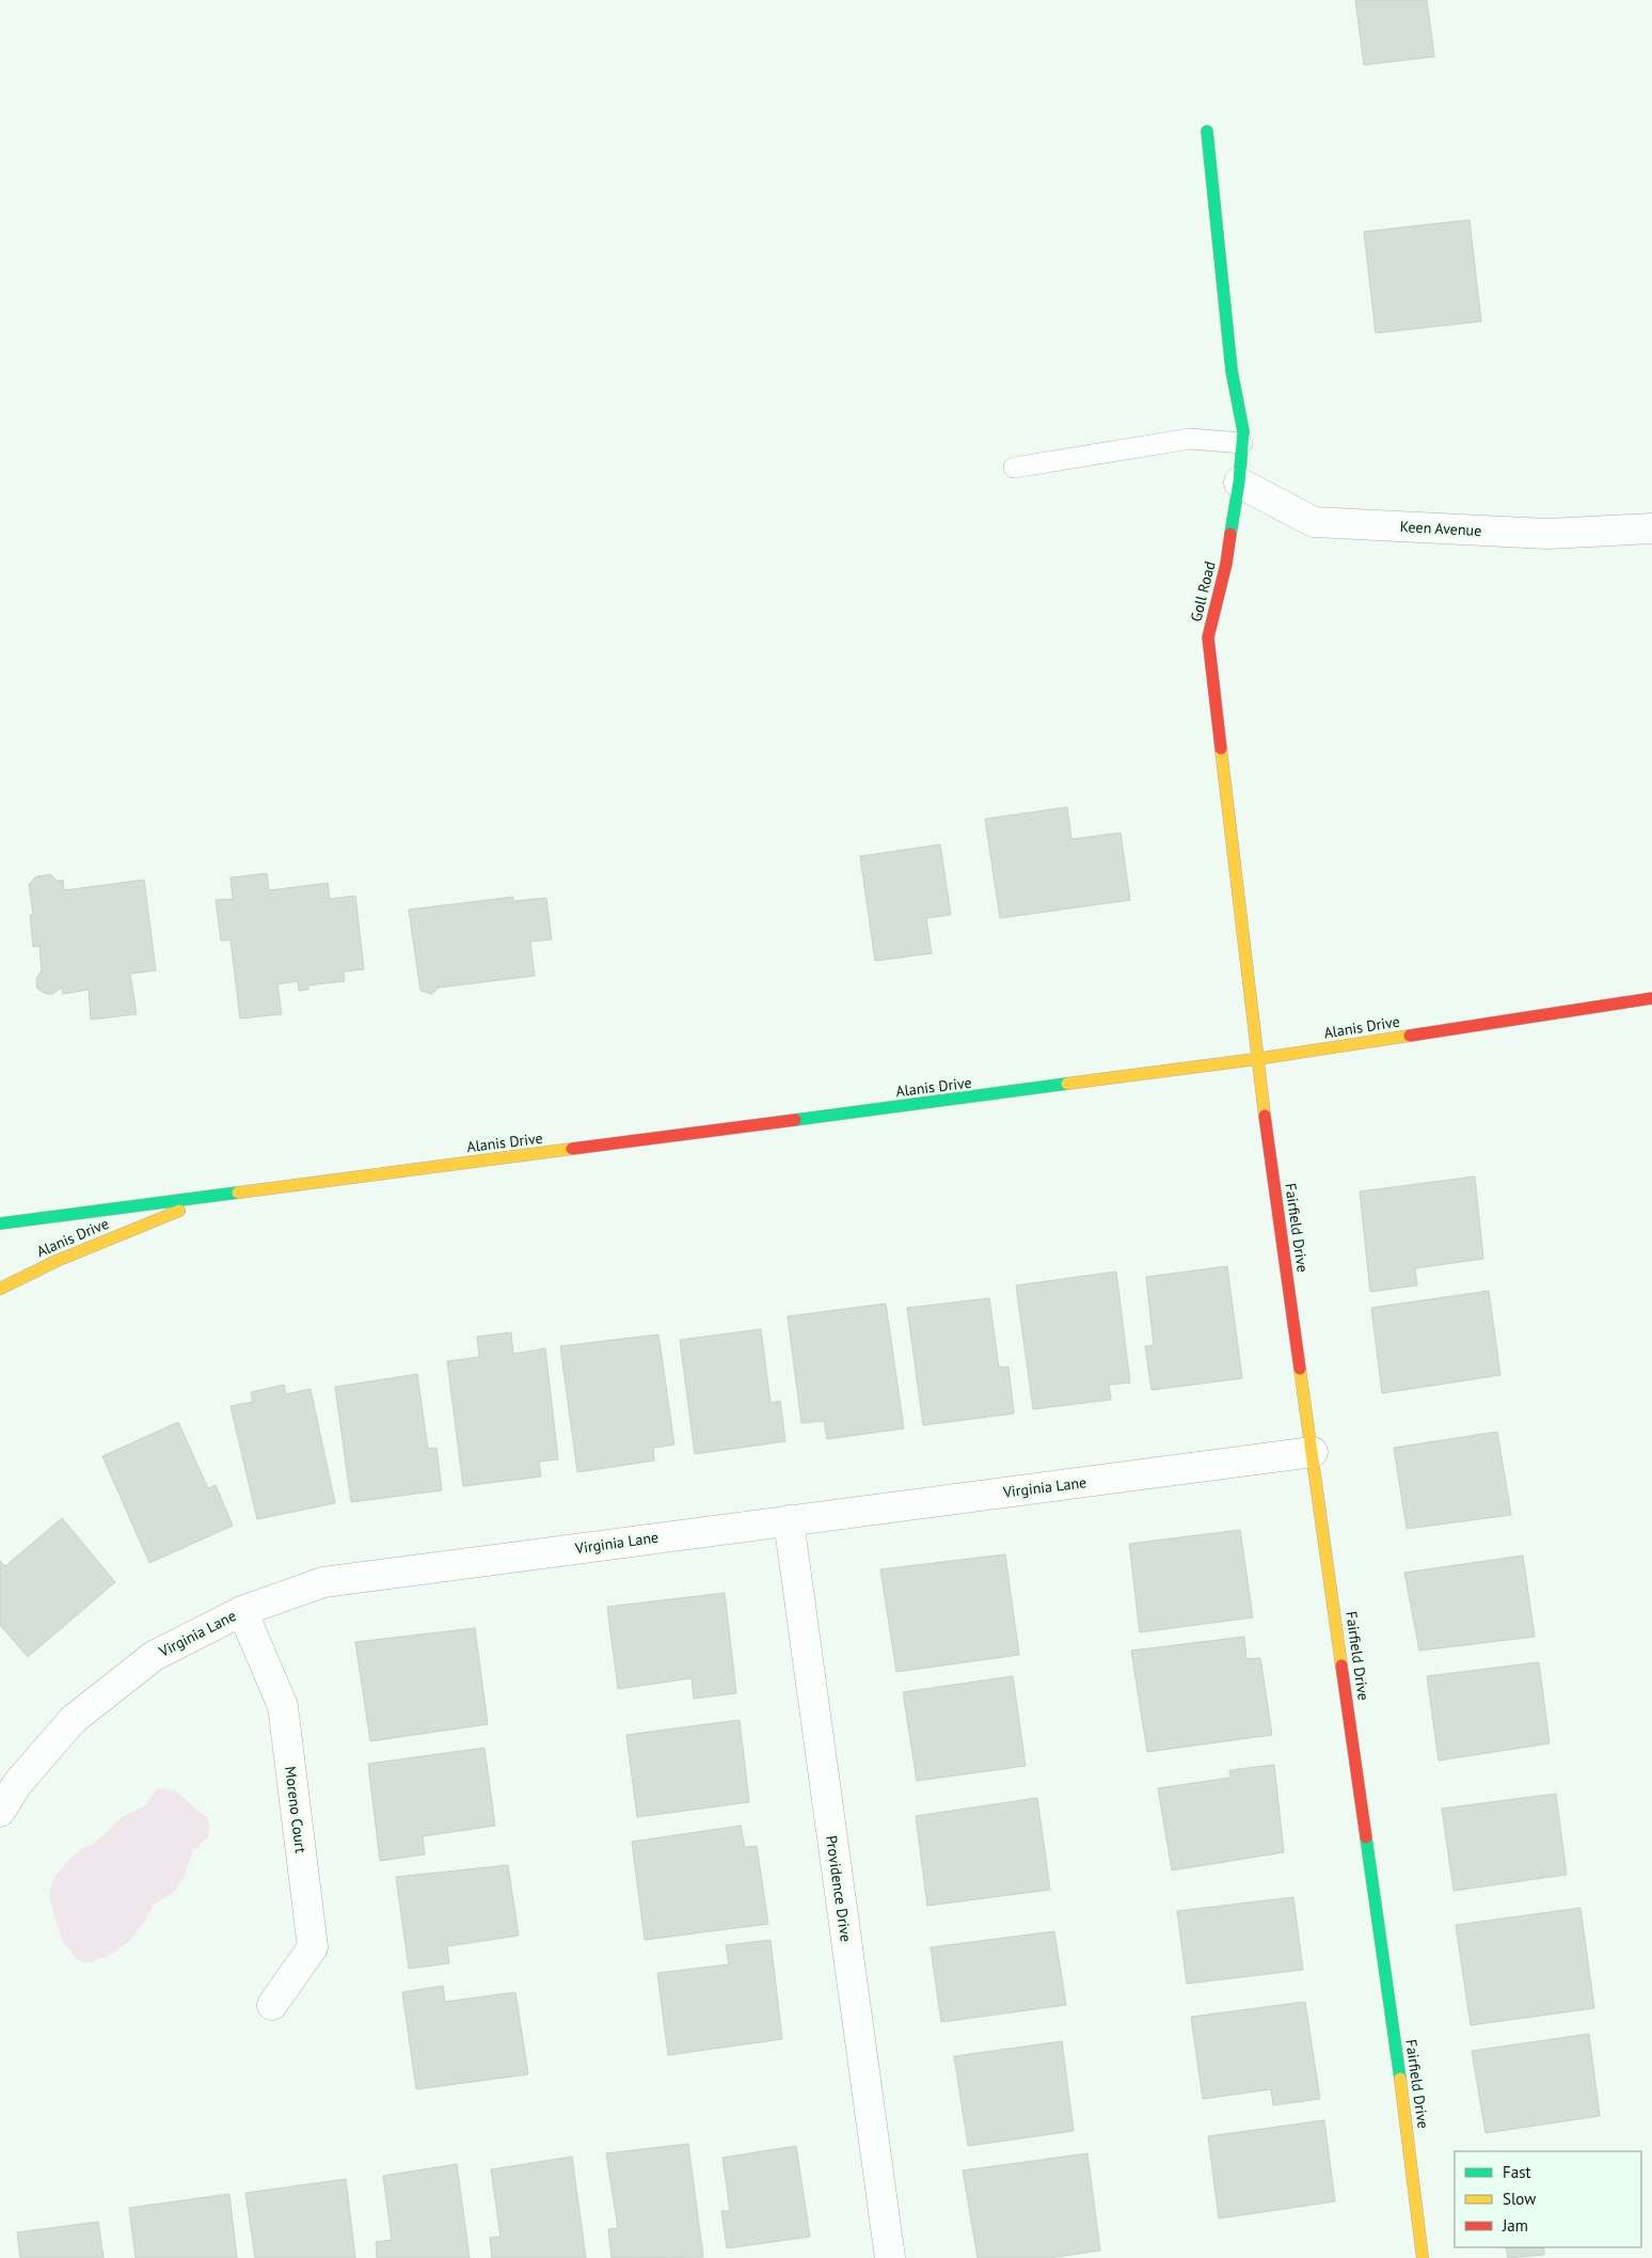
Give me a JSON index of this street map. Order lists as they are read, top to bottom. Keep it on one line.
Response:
{"streets":{"street":["Keen Avenue","Goll Road","Alanis Drive","Fairfield Drive","Virginia Lane","Moreno Court","Providence Drive"]},"crossings":[["Keen Avenue","Goll Road"],["Goll Road","Alanis Drive"],["Goll Road","Fairfield Drive"],["Alanis Drive","Fairfield Drive"],["Fairfield Drive","Virginia Lane"],["Virginia Lane","Moreno Court"],["Virginia Lane","Providence Drive"]],"legend":["Fast","Slow","Jam"]}
